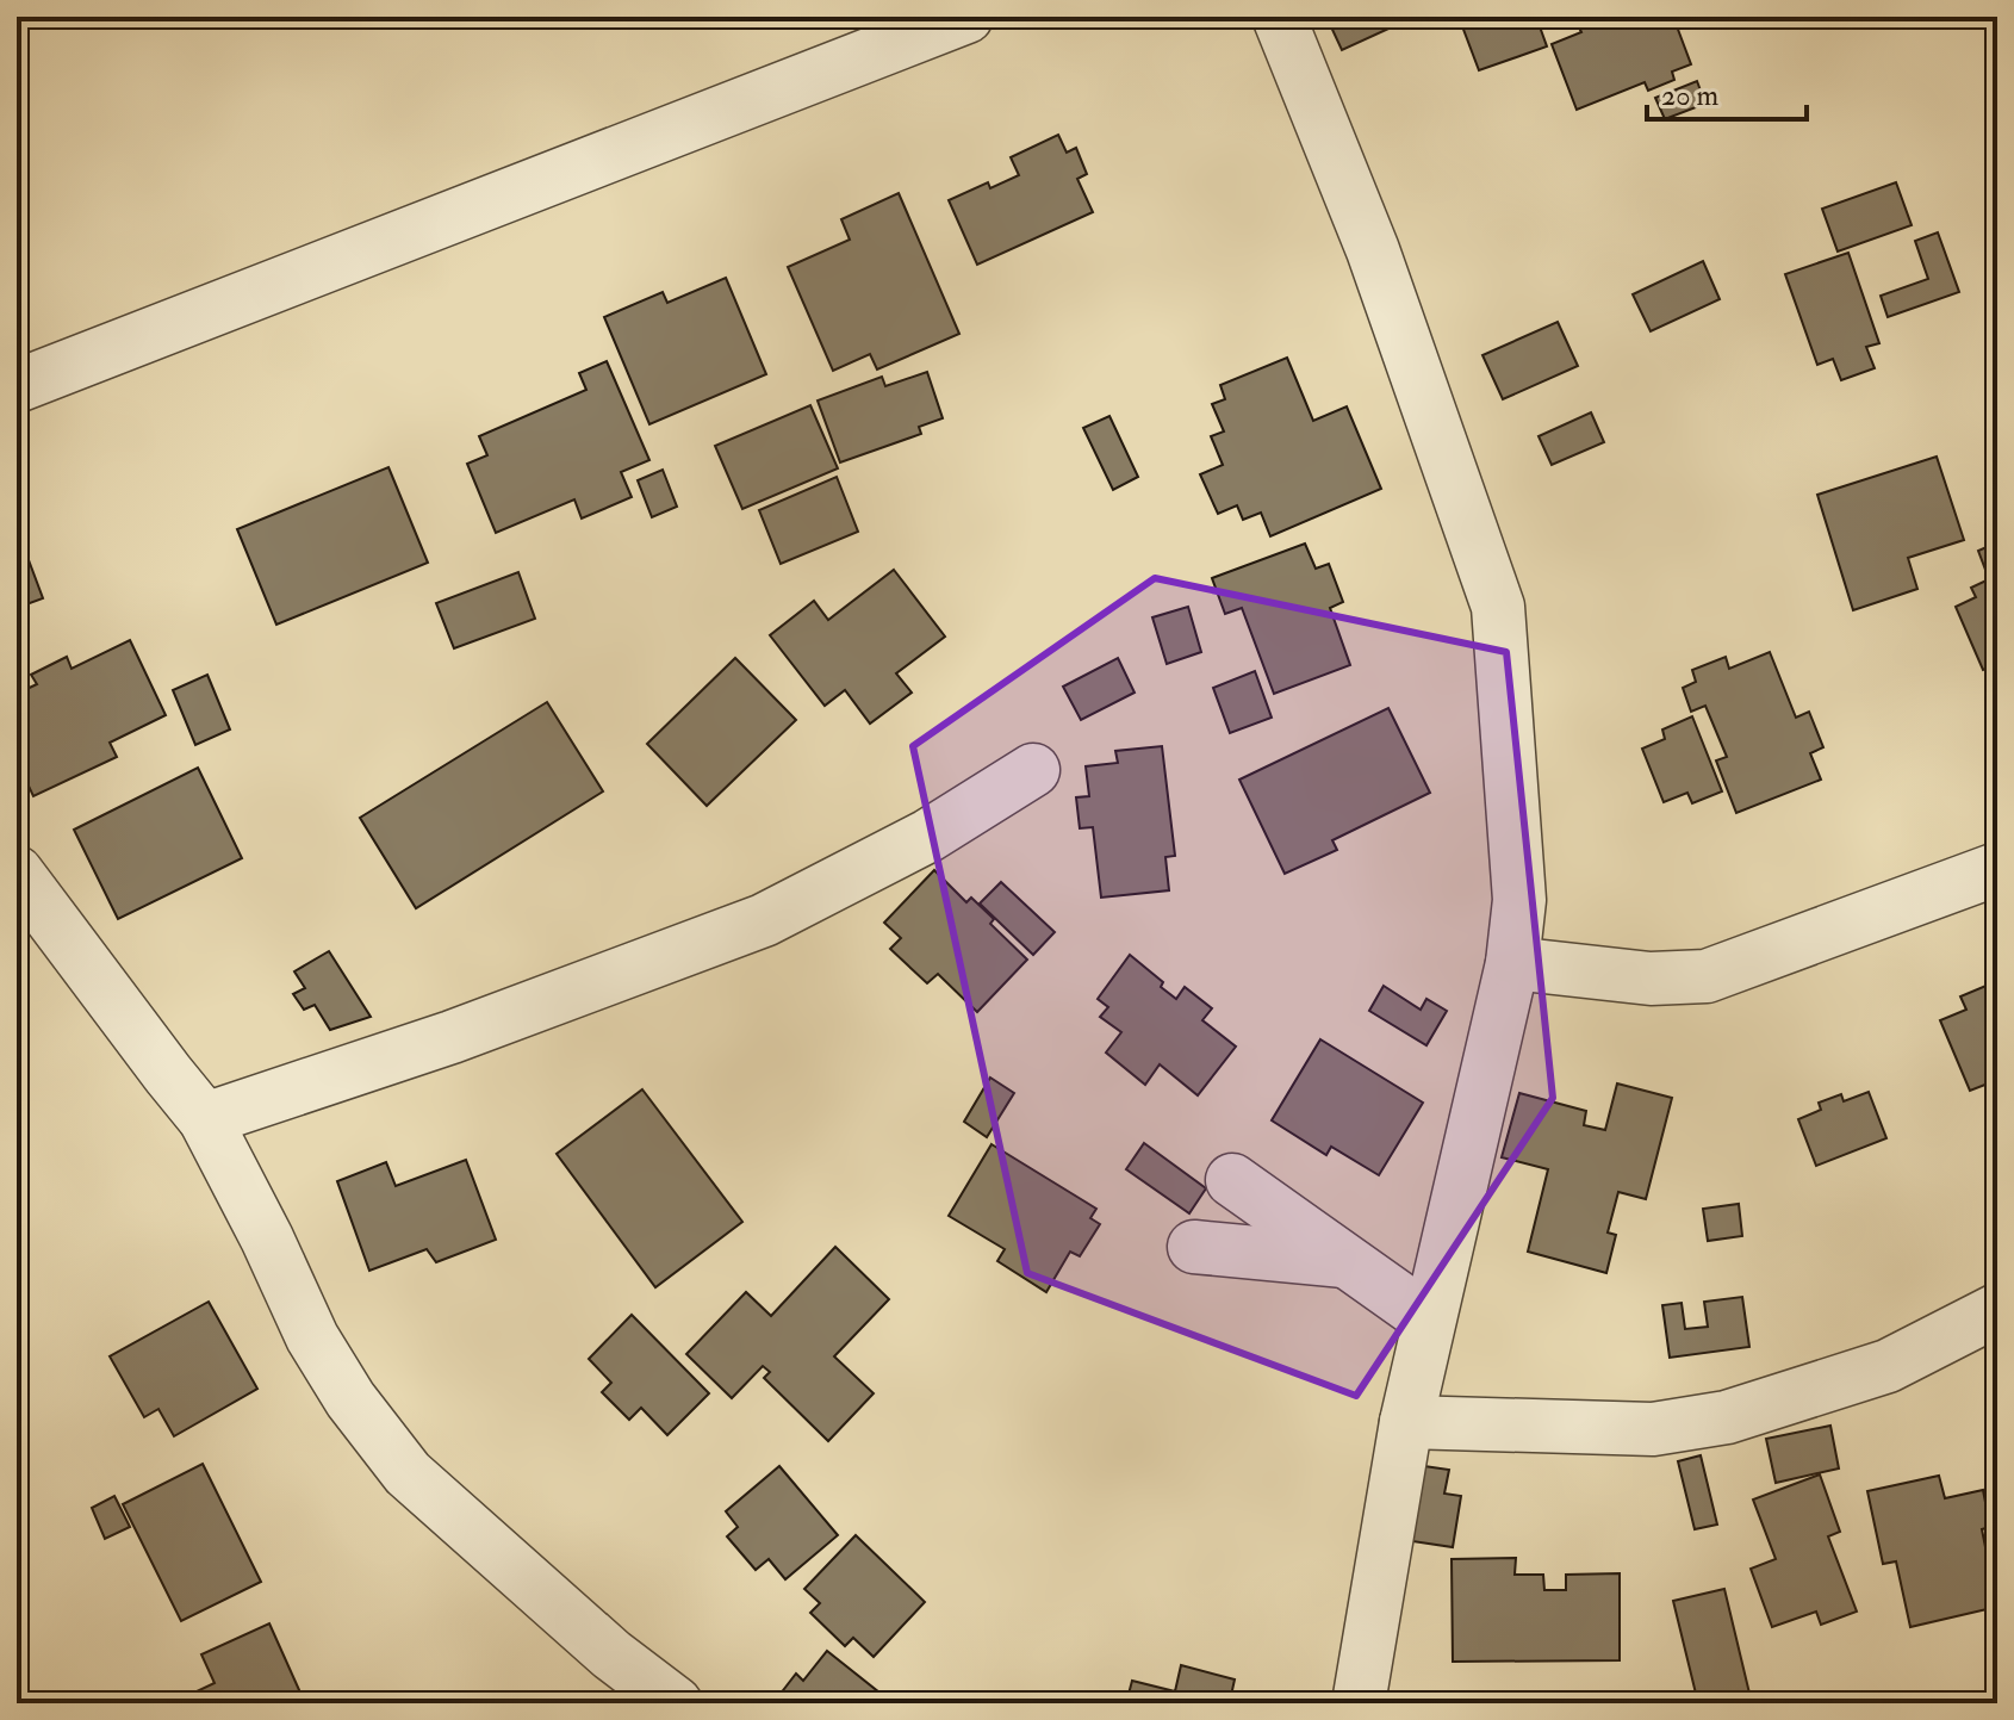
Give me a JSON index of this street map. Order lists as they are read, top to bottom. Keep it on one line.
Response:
{"scale_bar":"20 m"}
